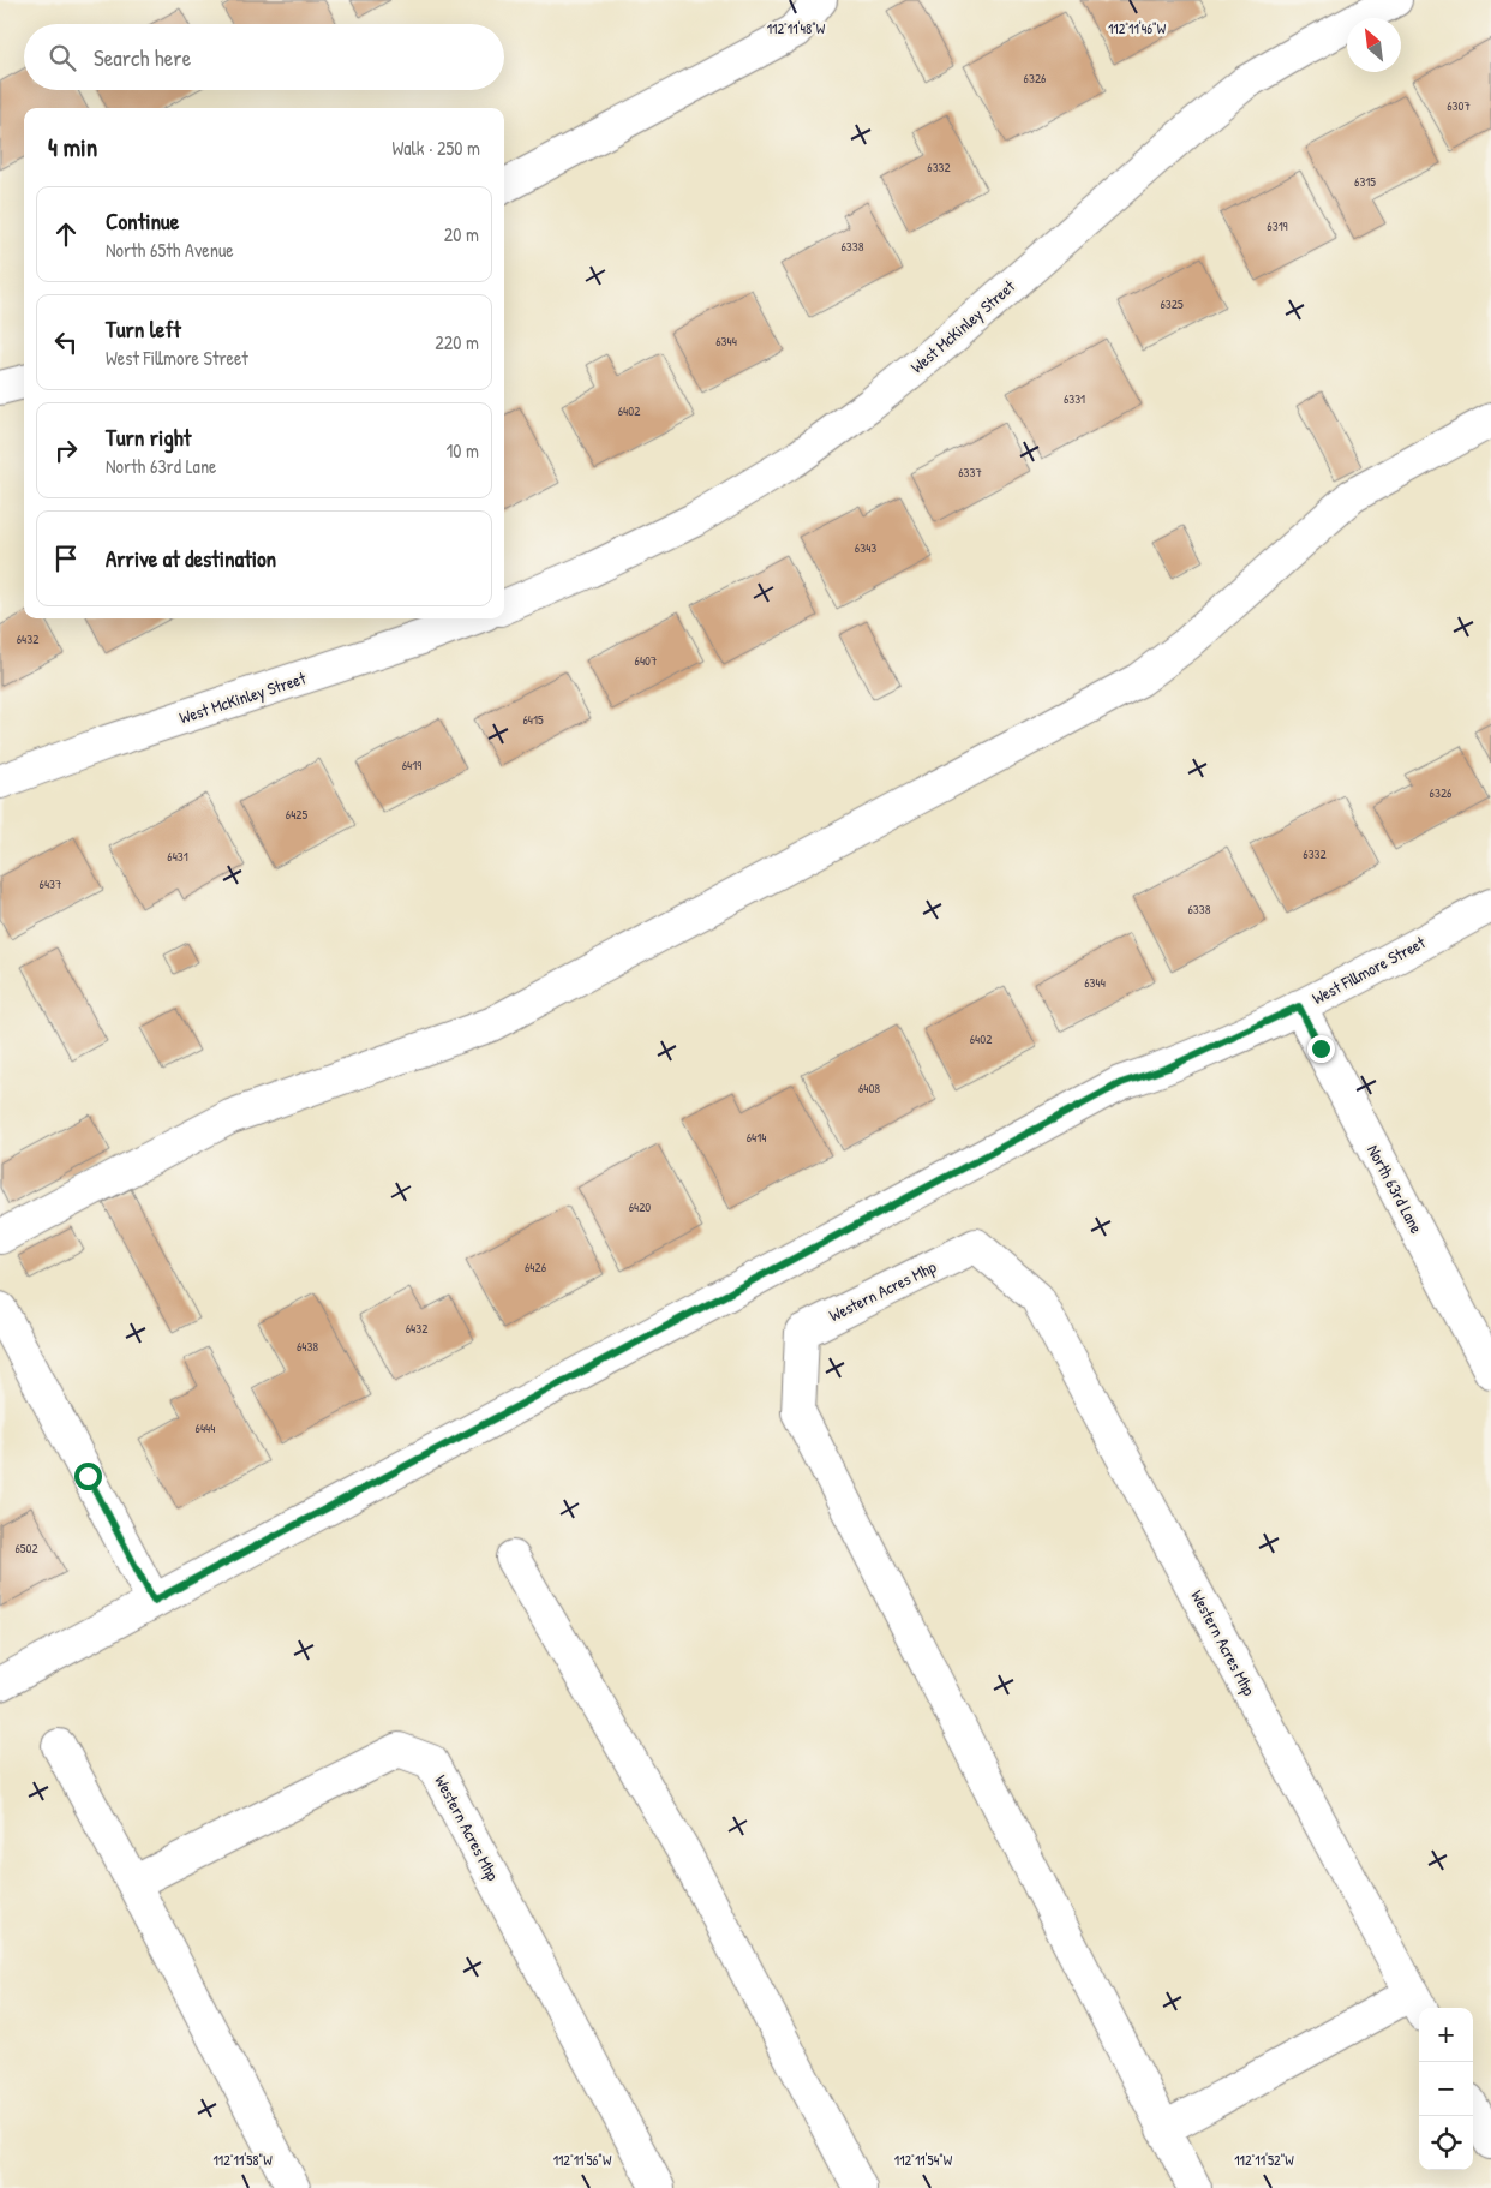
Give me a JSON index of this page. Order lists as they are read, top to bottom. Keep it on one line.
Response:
{"streets":{"street":["West McKinley Street","West Fillmore Street","North 63rd Lane","Western Acres Mhp"]},"crossings":[["West Fillmore Street","North 63rd Lane"]],"house_numbers":["6326","6307","6332","6315","6319","6338","6325","6344","6331","6402","6337","6343","6432","6407","6415","6419","6326","6425","6332","6431","6437","6338","6344","6402","6408","6414","6420","6426","6432","6438","6444","6502"],"north":"top left","page":{"search":"Search here","heading":["4 min","Walk · 250 m"],"list":[["Continue","North 65th Avenue","20 m"],["Turn left","West Fillmore Street","220 m"],["Turn right","North 63rd Lane","10 m"],"Arrive at destination"],"map_buttons":["+","−"]},"coordinates":["112°11'48\"W","112°11'46\"W","112°11'58\"W","112°11'56\"W","112°11'54\"W","112°11'52\"W"]}
